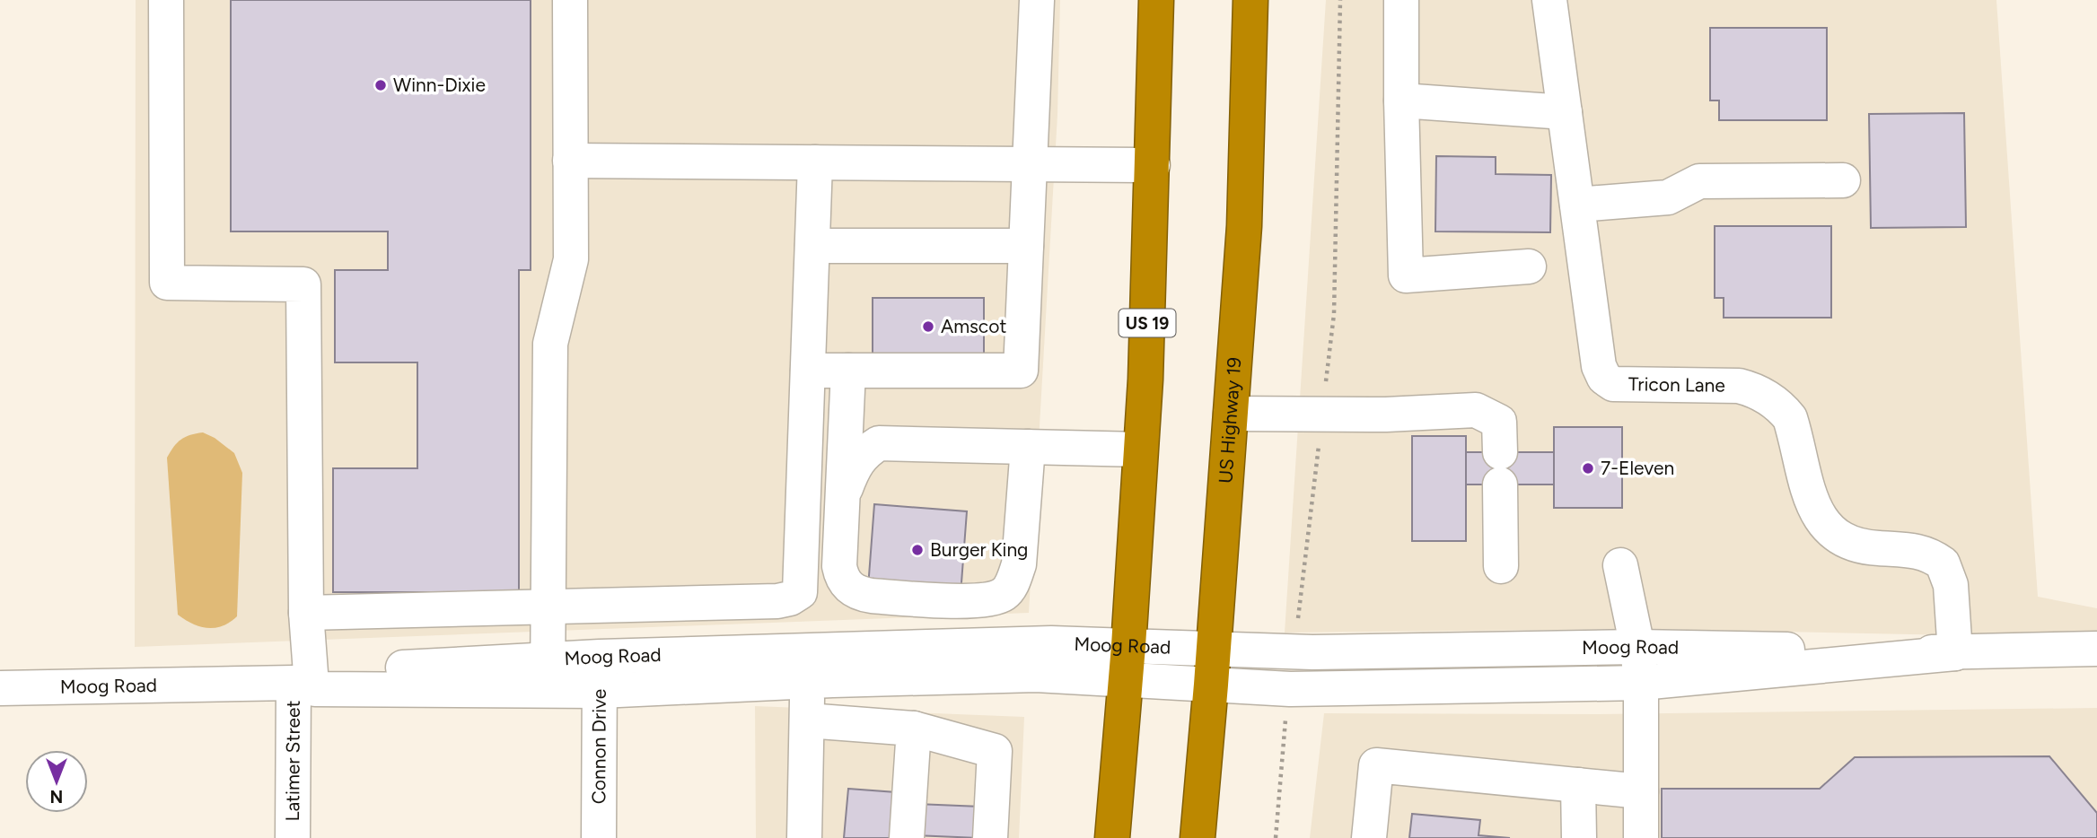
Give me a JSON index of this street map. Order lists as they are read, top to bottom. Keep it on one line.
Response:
{"streets":{"highway":["US 19","US Highway 19"],"street":["Tricon Lane","Moog Road","Connon Drive","Latimer Street"]},"crossings":[["US 19","Moog Road"],["Tricon Lane","Moog Road"],["US Highway 19","Moog Road"],["Moog Road","Connon Drive"],["Moog Road","Latimer Street"]],"places":["Winn-Dixie","Amscot","7-Eleven","Burger King"],"north":"bottom"}
